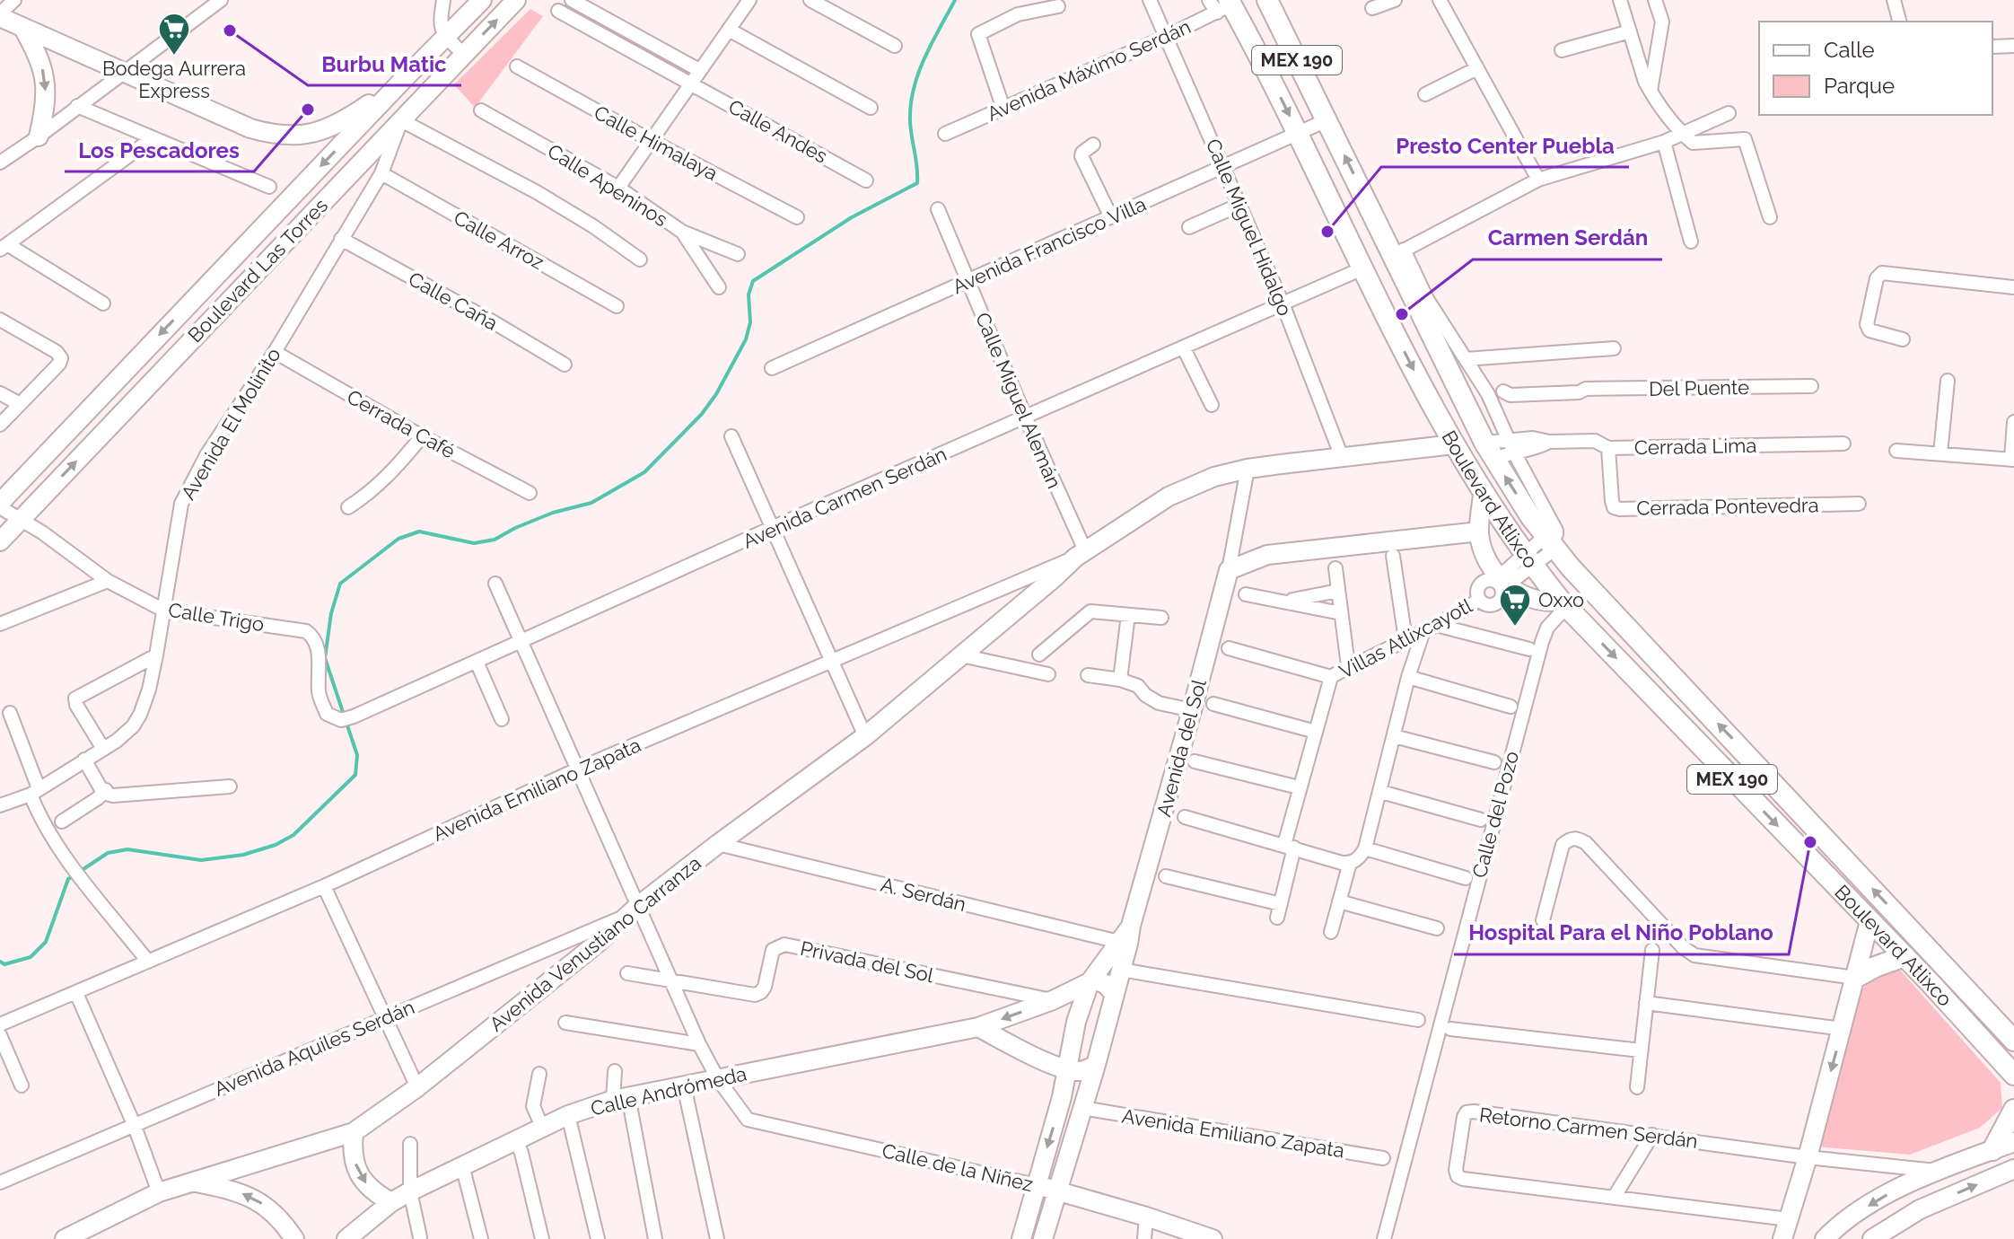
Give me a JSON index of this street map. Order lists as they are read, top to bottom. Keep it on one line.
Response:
{"streets":{"main road":["MEX 190","Boulevard Las Torres","Boulevard Atlixco","Avenida del Sol","Avenida Venustiano Carranza","Calle Andrómeda","Calle de la Niñez"],"street":["Avenida Máximo Serdán","Calle Andes","Calle Himalaya","Calle Apeninos","Calle Miguel Hidalgo","Calle Arroz","Avenida Francisco Villa","Calle Caña","Del Puente","Calle Miguel Alemán","Avenida El Molinito","Cerrada Café","Cerrada Lima","Avenida Carmen Serdán","Cerrada Pontevedra","Calle Trigo","Villas Atlixcayotl","Avenida Emiliano Zapata","Calle del Pozo","A. Serdán","Privada del Sol","Avenida Aquiles Serdán","Retorno Carmen Serdán"]},"crossings":[["Avenida Máximo Serdán","Calle Miguel Hidalgo"],["Avenida Máximo Serdán","Boulevard Atlixco"],["Calle Miguel Hidalgo","Avenida Francisco Villa"],["Calle Miguel Hidalgo","Avenida Carmen Serdán"],["Calle Arroz","Avenida El Molinito"],["Avenida Francisco Villa","Calle Miguel Alemán"],["Avenida Francisco Villa","Boulevard Atlixco"],["Boulevard Las Torres","Avenida El Molinito"],["Boulevard Las Torres","Calle Trigo"],["Calle Caña","Avenida El Molinito"],["Calle Miguel Alemán","Avenida Carmen Serdán"],["Calle Miguel Alemán","Avenida Emiliano Zapata"],["Calle Miguel Alemán","Avenida Venustiano Carranza"],["Avenida El Molinito","Cerrada Café"],["Avenida El Molinito","Calle Trigo"],["Cerrada Lima","Boulevard Atlixco"],["Cerrada Lima","Cerrada Pontevedra"],["Avenida Carmen Serdán","Boulevard Atlixco"],["Avenida Carmen Serdán","Calle Trigo"],["Avenida Carmen Serdán","Calle de la Niñez"],["Boulevard Atlixco","Calle del Pozo"],["Avenida del Sol","Avenida Emiliano Zapata"],["Avenida del Sol","A. Serdán"],["Avenida del Sol","Calle Andrómeda"],["Avenida del Sol","Calle de la Niñez"],["Avenida Emiliano Zapata","Avenida Venustiano Carranza"],["Avenida Emiliano Zapata","Calle de la Niñez"],["A. Serdán","Avenida Venustiano Carranza"],["Avenida Venustiano Carranza","Avenida Aquiles Serdán"],["Avenida Venustiano Carranza","Calle de la Niñez"],["Privada del Sol","Calle Andrómeda"],["Privada del Sol","Calle de la Niñez"],["Avenida Aquiles Serdán","Calle de la Niñez"],["Calle Andrómeda","Calle de la Niñez"]],"places":{"other":["Burbu Matic","Los Pescadores","Presto Center Puebla","Carmen Serdán","Hospital Para el Niño Poblano"],"supermarket":["Bodega Aurrera Express","Oxxo"]},"legend":["Calle","Parque"]}
